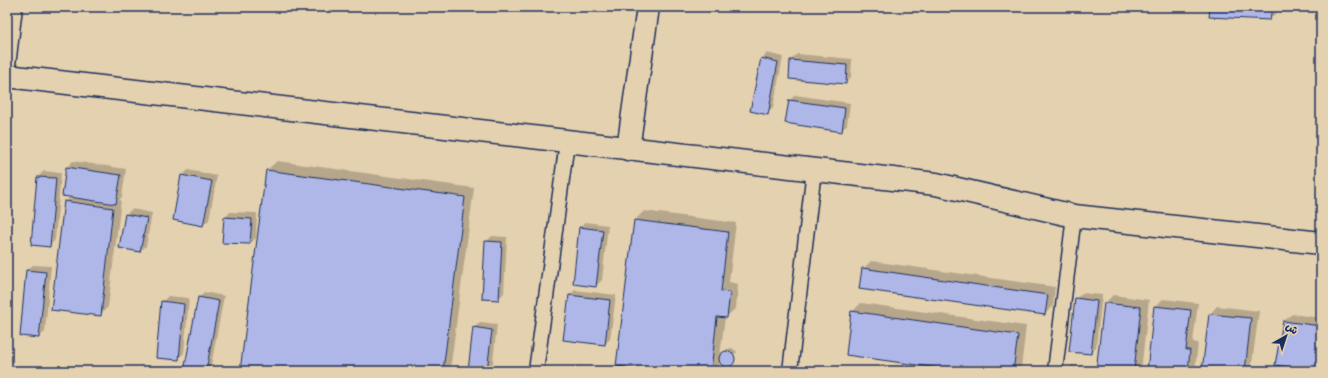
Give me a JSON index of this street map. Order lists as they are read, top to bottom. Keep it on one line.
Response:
{"north":"top right"}
